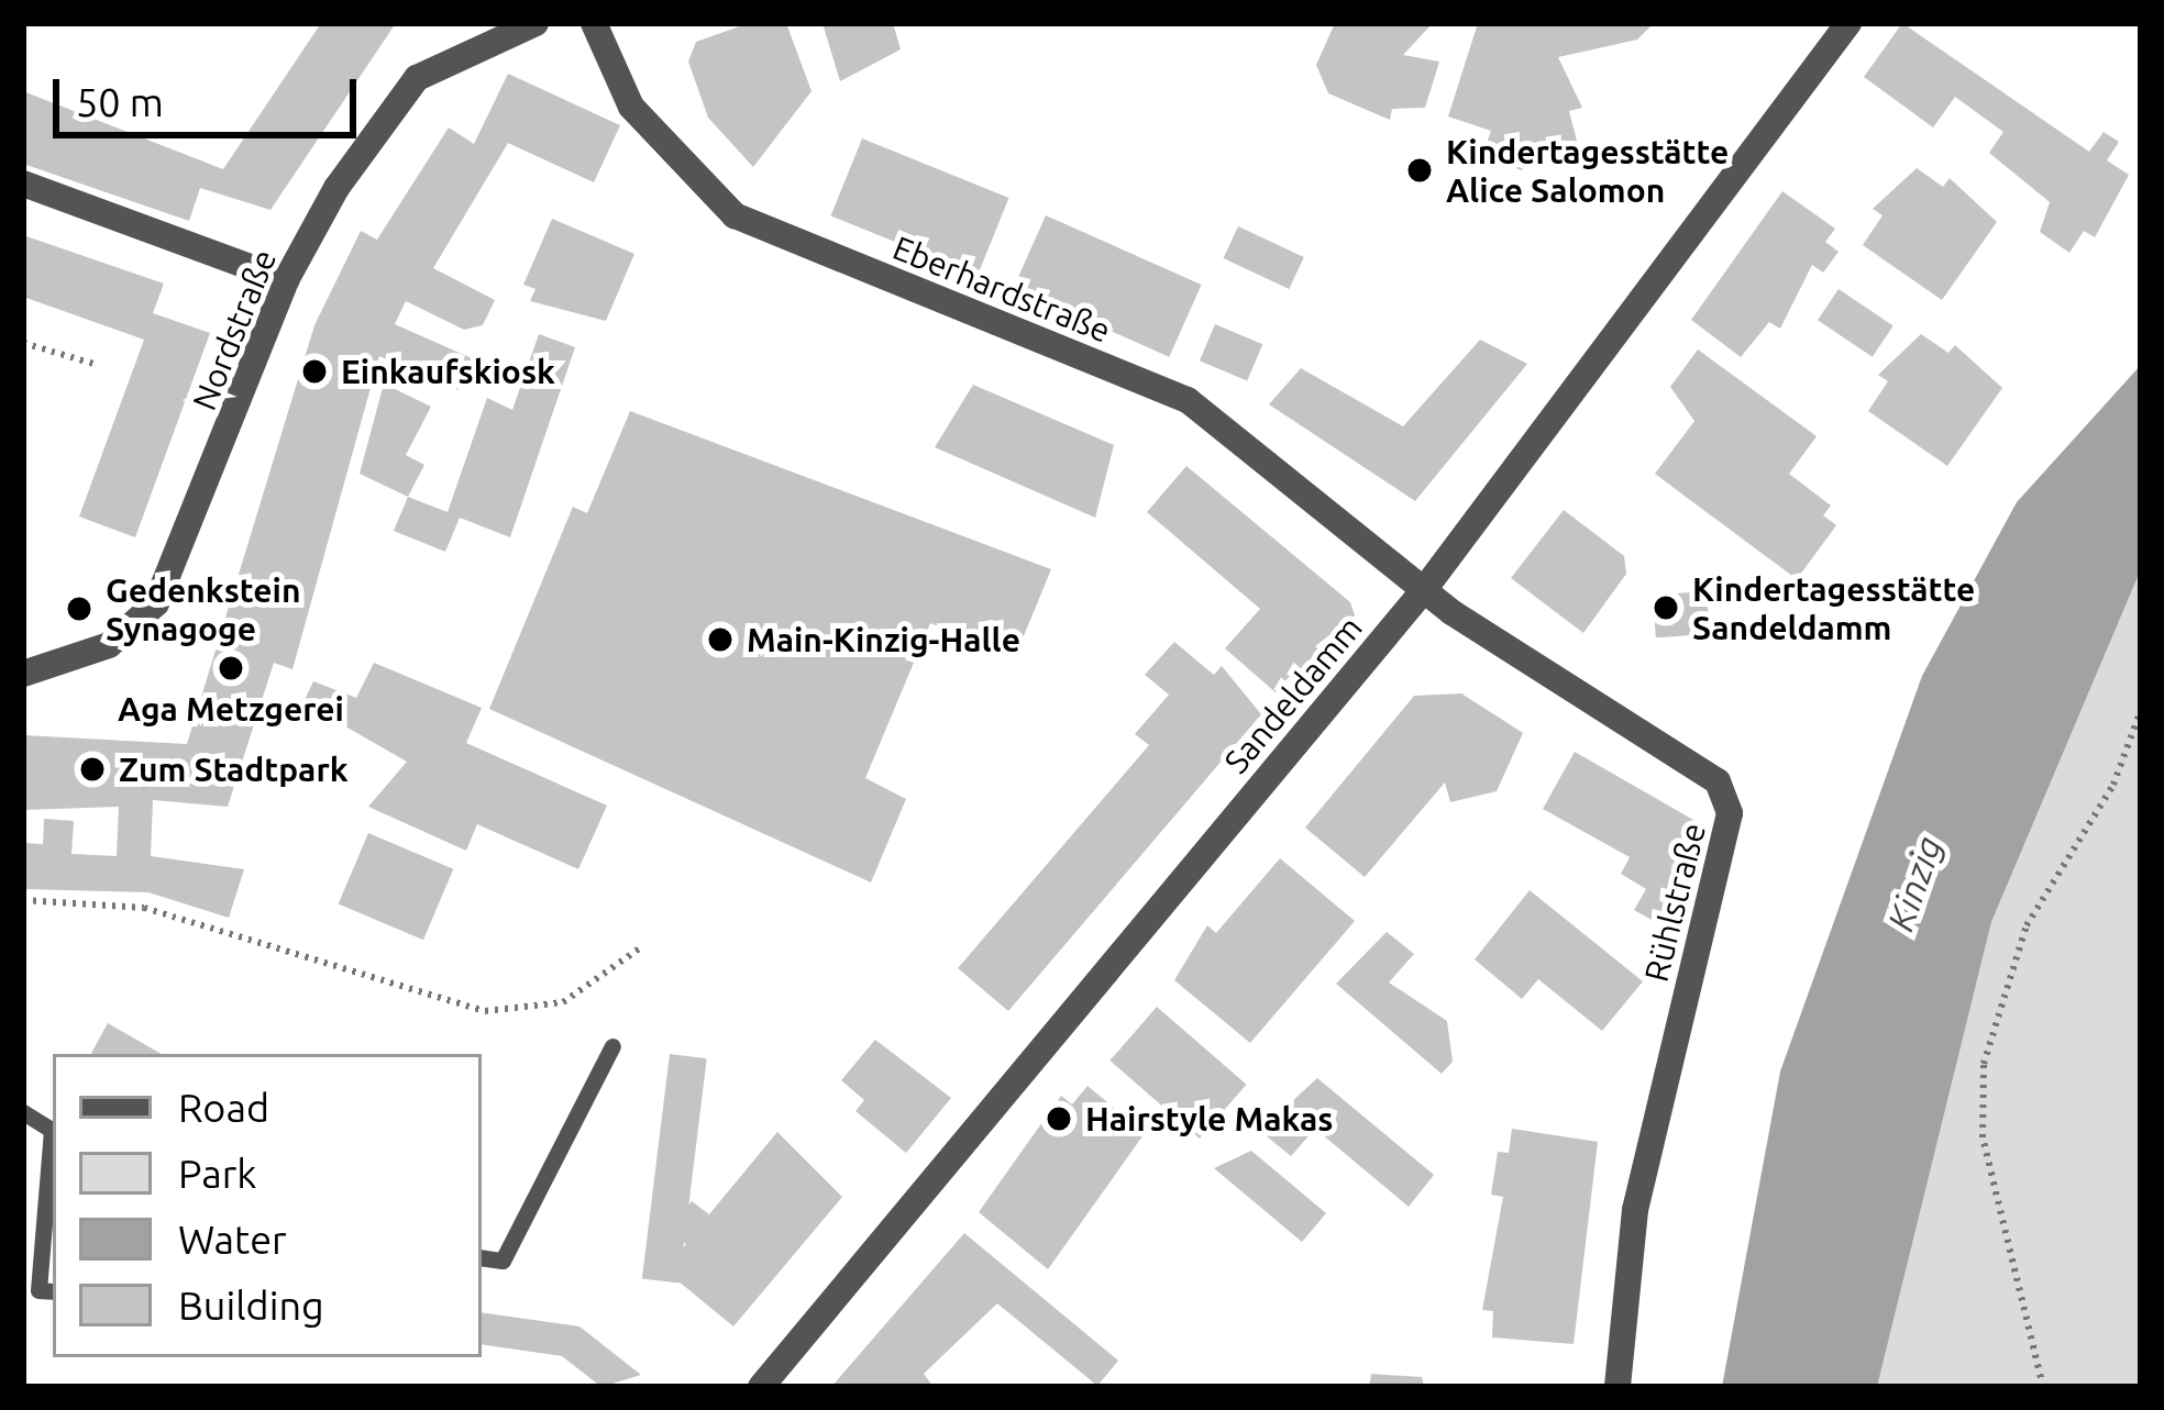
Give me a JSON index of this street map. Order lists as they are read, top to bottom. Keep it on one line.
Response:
{"streets":{"street":["Eberhardstraße","Nordstraße","Sandeldamm","Rühlstraße"]},"crossings":[["Eberhardstraße","Sandeldamm"],["Eberhardstraße","Rühlstraße"],["Sandeldamm","Rühlstraße"]],"water":["Kinzig"],"places":["Kindertagesstätte Alice Salomon","Einkaufskiosk","Kindertagesstätte Sandeldamm","Gedenkstein Synagoge","Main-Kinzig-Halle","Aga Metzgerei","Zum Stadtpark","Hairstyle Makas"],"legend":["Road","Park","Water","Building"],"scale_bar":"50 m"}
